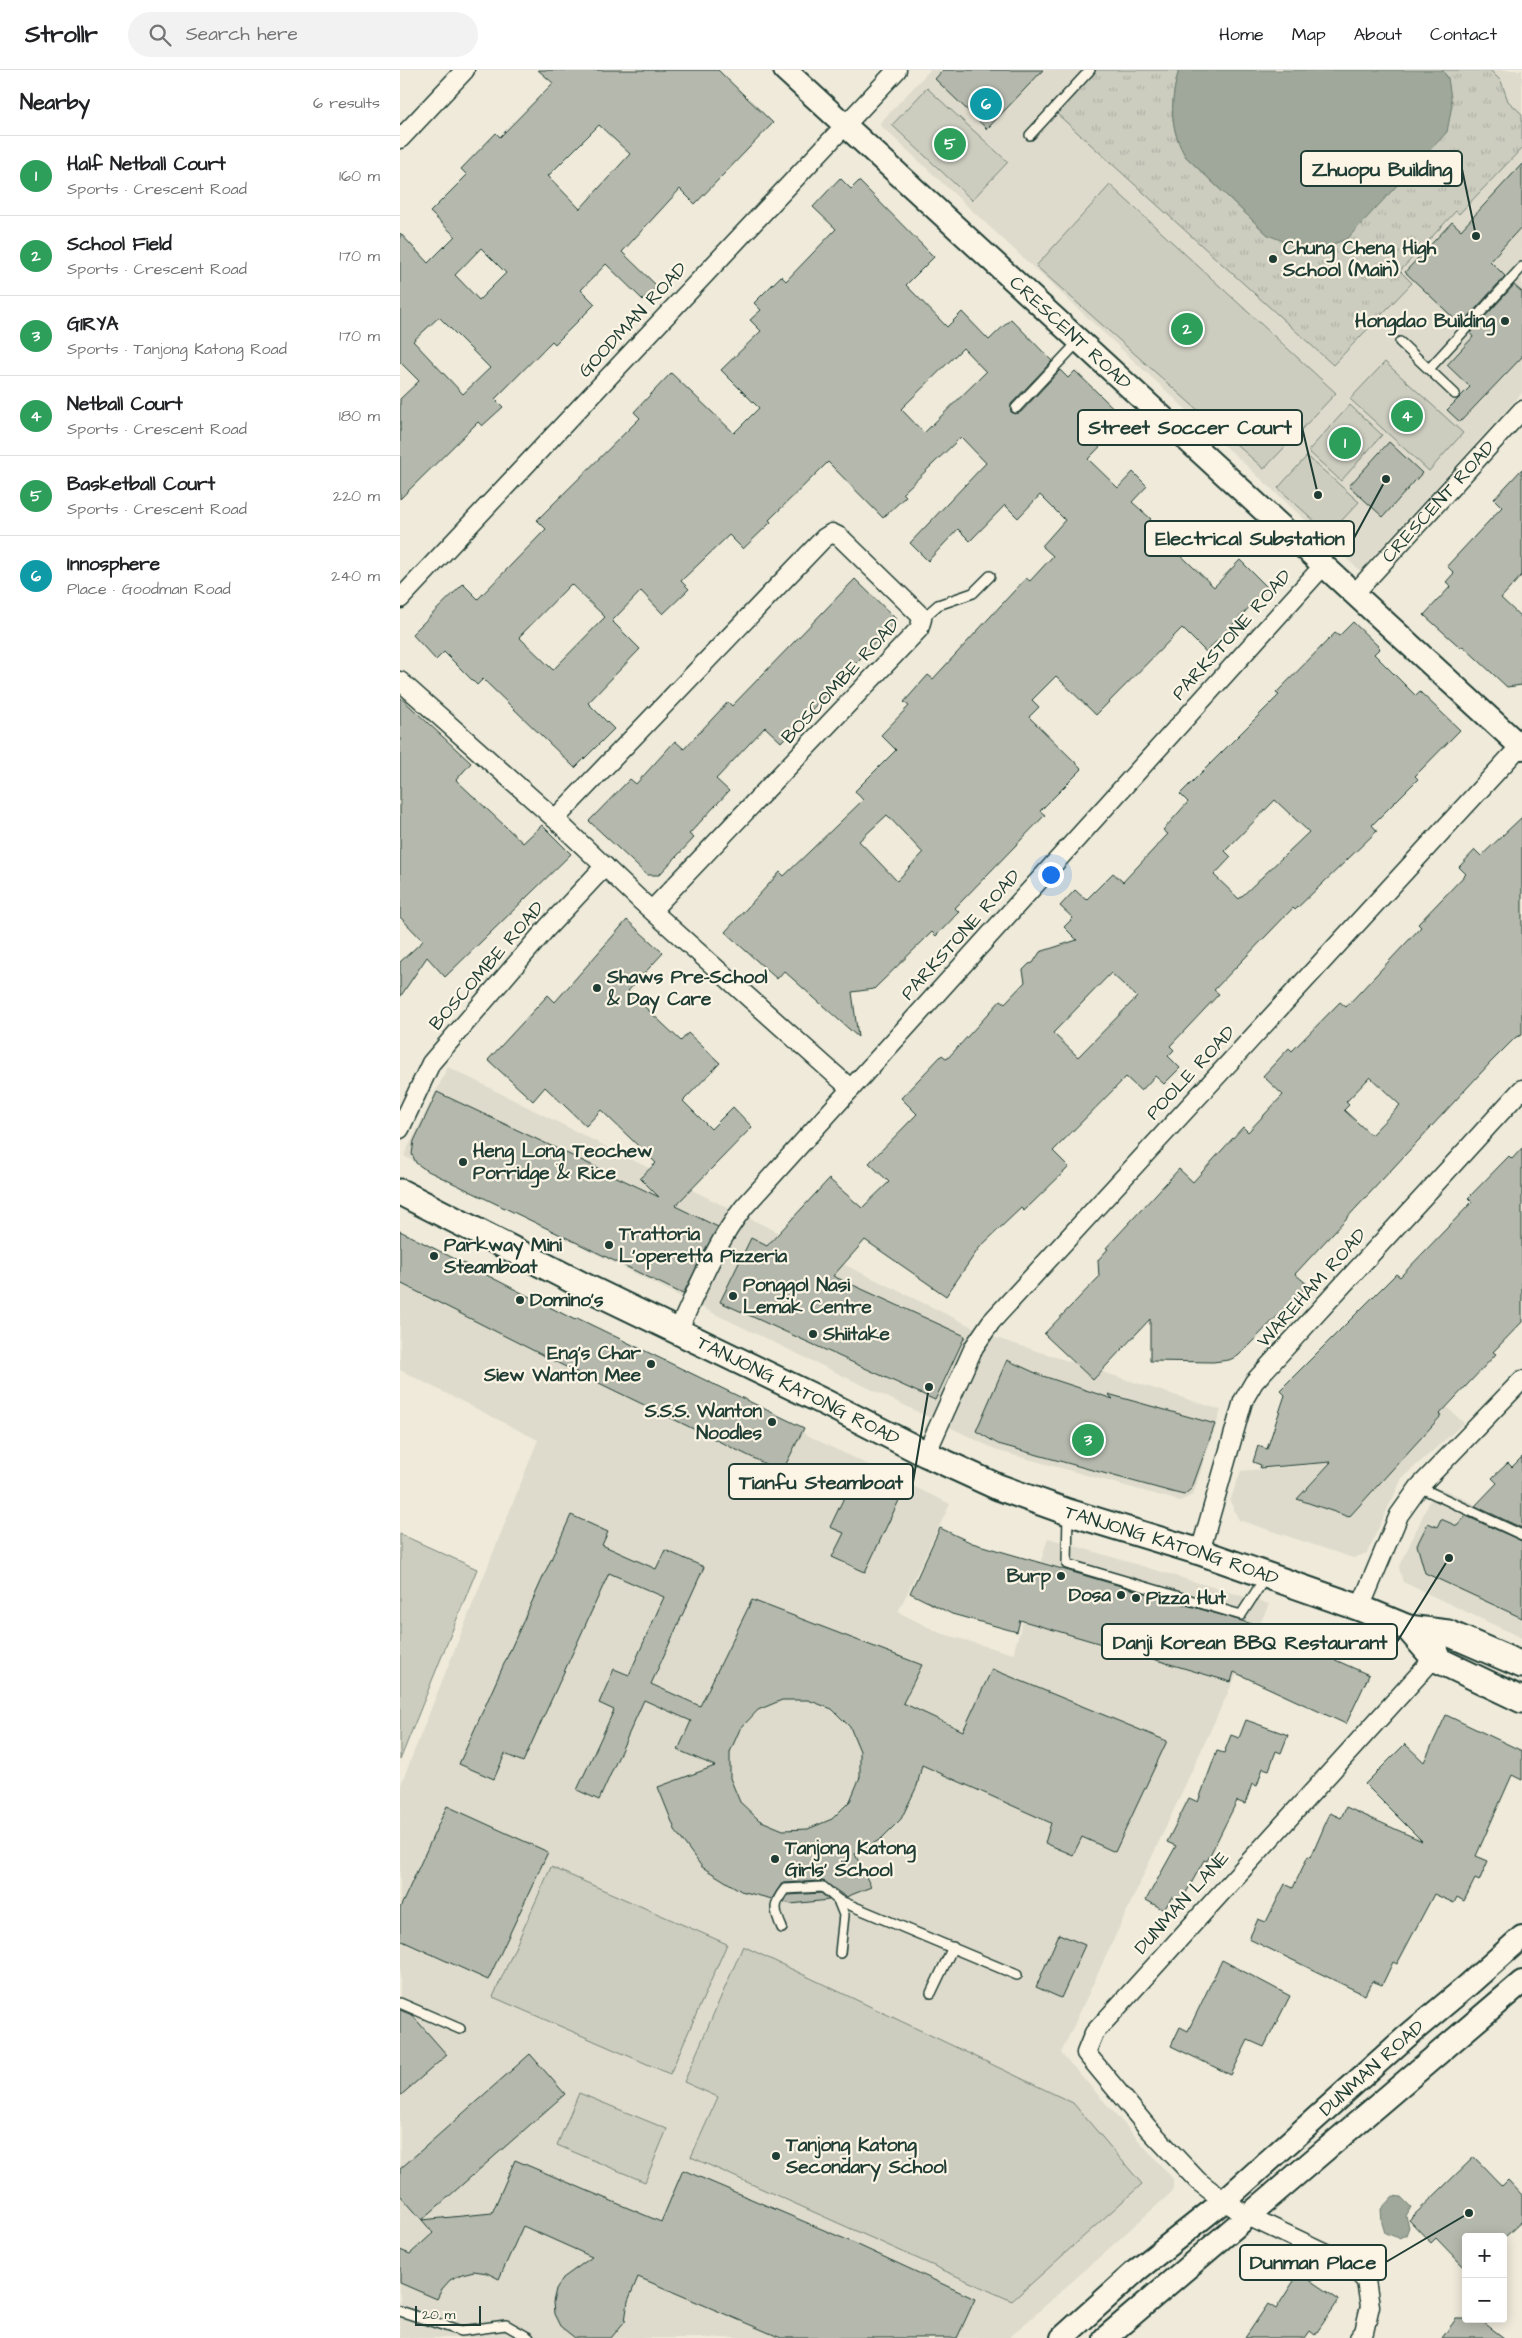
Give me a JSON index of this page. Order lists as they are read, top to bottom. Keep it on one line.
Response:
{"streets":{"main road":["TANJONG KATONG ROAD"],"street":["GOODMAN ROAD","CRESCENT ROAD","PARKSTONE ROAD","BOSCOMBE ROAD","POOLE ROAD","WAREHAM ROAD","DUNMAN LANE","DUNMAN ROAD"]},"crossings":[["GOODMAN ROAD","CRESCENT ROAD"],["CRESCENT ROAD","PARKSTONE ROAD"],["CRESCENT ROAD","POOLE ROAD"],["PARKSTONE ROAD","TANJONG KATONG ROAD"],["POOLE ROAD","TANJONG KATONG ROAD"],["WAREHAM ROAD","TANJONG KATONG ROAD"],["TANJONG KATONG ROAD","DUNMAN LANE"],["DUNMAN LANE","DUNMAN ROAD"]],"places":["Zhuopu Building","Chung Cheng High School (Main)","Hongdao Building","Electrical Substation","Street Soccer Court","Shaws Pre-School & Day Care","Heng Long Teochew Porridge & Rice","Trattoria L'operetta Pizzeria","Parkway Mini Steamboat","Ponggol Nasi Lemak Centre","Domino's","Shiitake","Eng's Char Siew Wanton Mee","Tianfu Steamboat","S.S.S. Wanton Noodles","Danji Korean BBQ Restaurant","Burp","Dosa","Pizza Hut","Tanjong Katong Girls' School","Tanjong Katong Secondary School","Dunman Place"],"scale_bar":"20 m","page":{"header":"Strollr","search":"Search here","nav":["Home","Map","About","Contact"],"heading":["Nearby","6 results"],"pins":["6","5","2","4","1","3"],"list":[{"mark":"1","name":"Half Netball Court","note":"Sports · Crescent Road","value":"160 m"},{"mark":"2","name":"School Field","note":"Sports · Crescent Road","value":"170 m"},{"mark":"3","name":"G1RYA","note":"Sports · Tanjong Katong Road","value":"170 m"},{"mark":"4","name":"Netball Court","note":"Sports · Crescent Road","value":"180 m"},{"mark":"5","name":"Basketball Court","note":"Sports · Crescent Road","value":"220 m"},{"mark":"6","name":"Innosphere","note":"Place · Goodman Road","value":"240 m"}],"map_buttons":["+","−"],"scale":"20 m"}}
